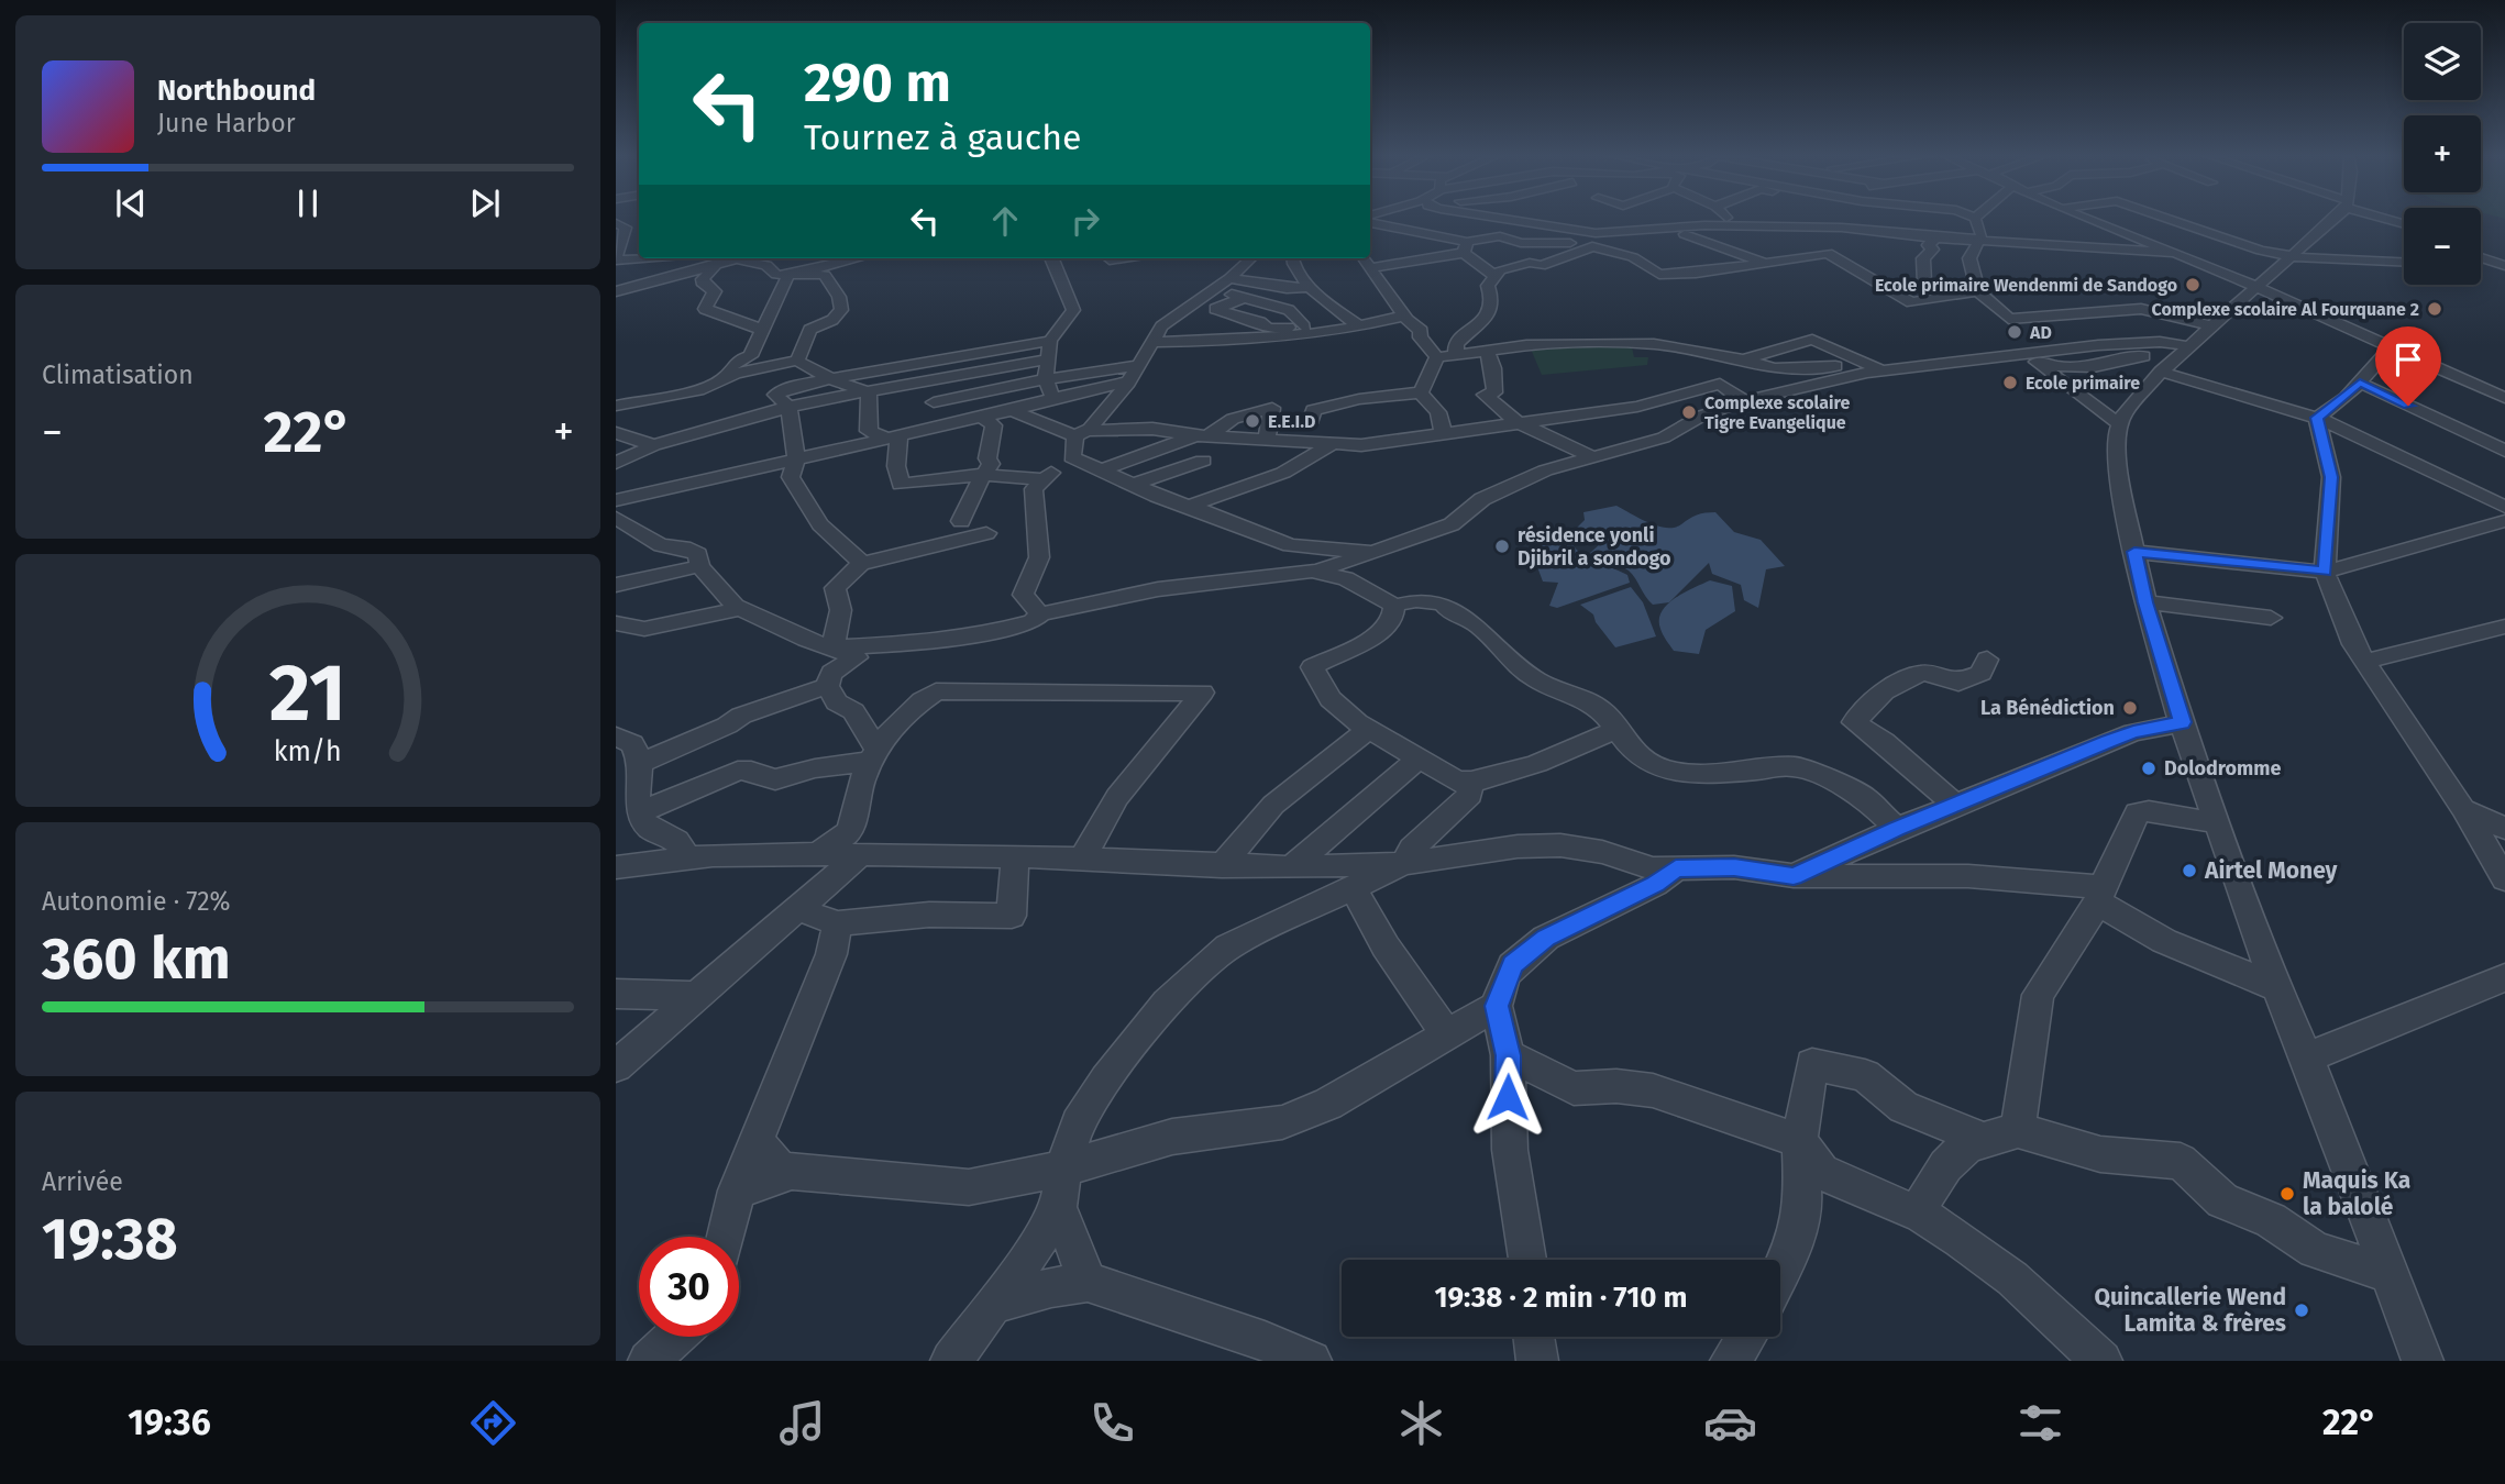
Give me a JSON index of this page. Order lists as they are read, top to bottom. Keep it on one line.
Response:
{"places":["Ecole primaire Wendenmi de Sandogo","Complexe scolaire Al Fourquane 2","AD","Ecole primaire","Complexe scolaire Tigre Evangelique","E.E.I.D","résidence yonli Djibril a sondogo","La Bénédiction","Dolodromme","Airtel Money","Maquis Ka la balolé","Quincallerie Wend Lamita & frères"],"page":{"map_buttons":["+","−"],"turn":["290 m","Tournez à gauche"],"song":["Northbound","June Harbor"],"tile":["Climatisation",["Autonomie · 72%","360 km"],["Arrivée","19:38"]],"heat":["−","22°","+"],"limit":"30","trip":"19:38 · 2 min · 710 m","tabs":["19:36","22°"],"gauge":["21","km/h"]}}
